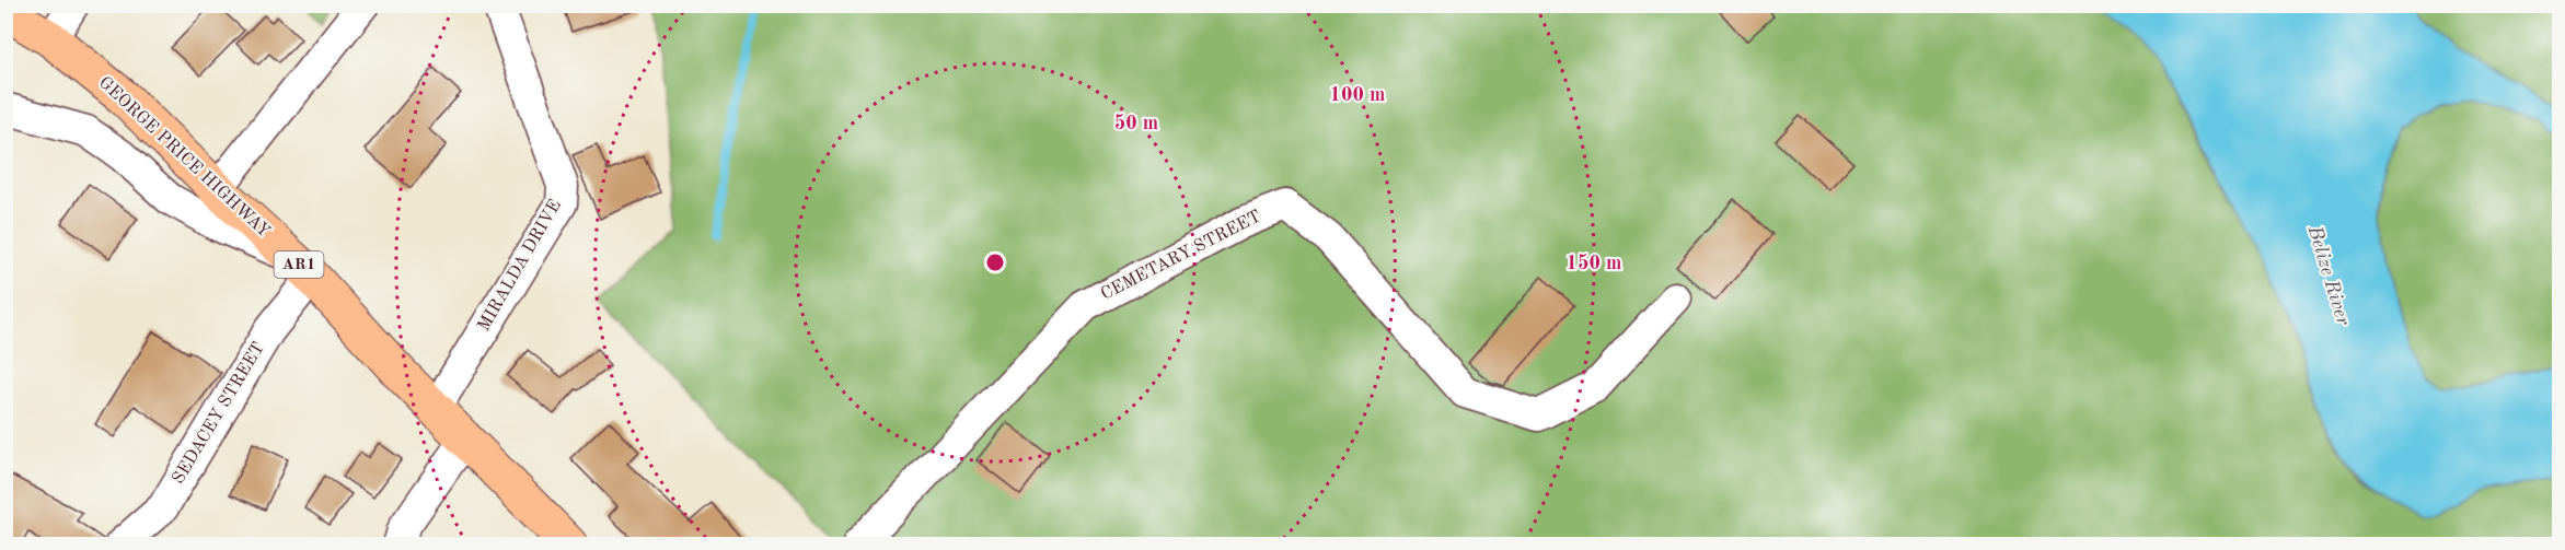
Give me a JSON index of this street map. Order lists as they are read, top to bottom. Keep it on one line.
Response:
{"streets":{"highway":["GEORGE PRICE HIGHWAY","AR1"],"street":["CEMETARY STREET","MIRALDA DRIVE","SEDACEY STREET"]},"crossings":[["GEORGE PRICE HIGHWAY","MIRALDA DRIVE"],["GEORGE PRICE HIGHWAY","SEDACEY STREET"]],"water":["Belize River"],"rings":["100 m","50 m","150 m"]}
